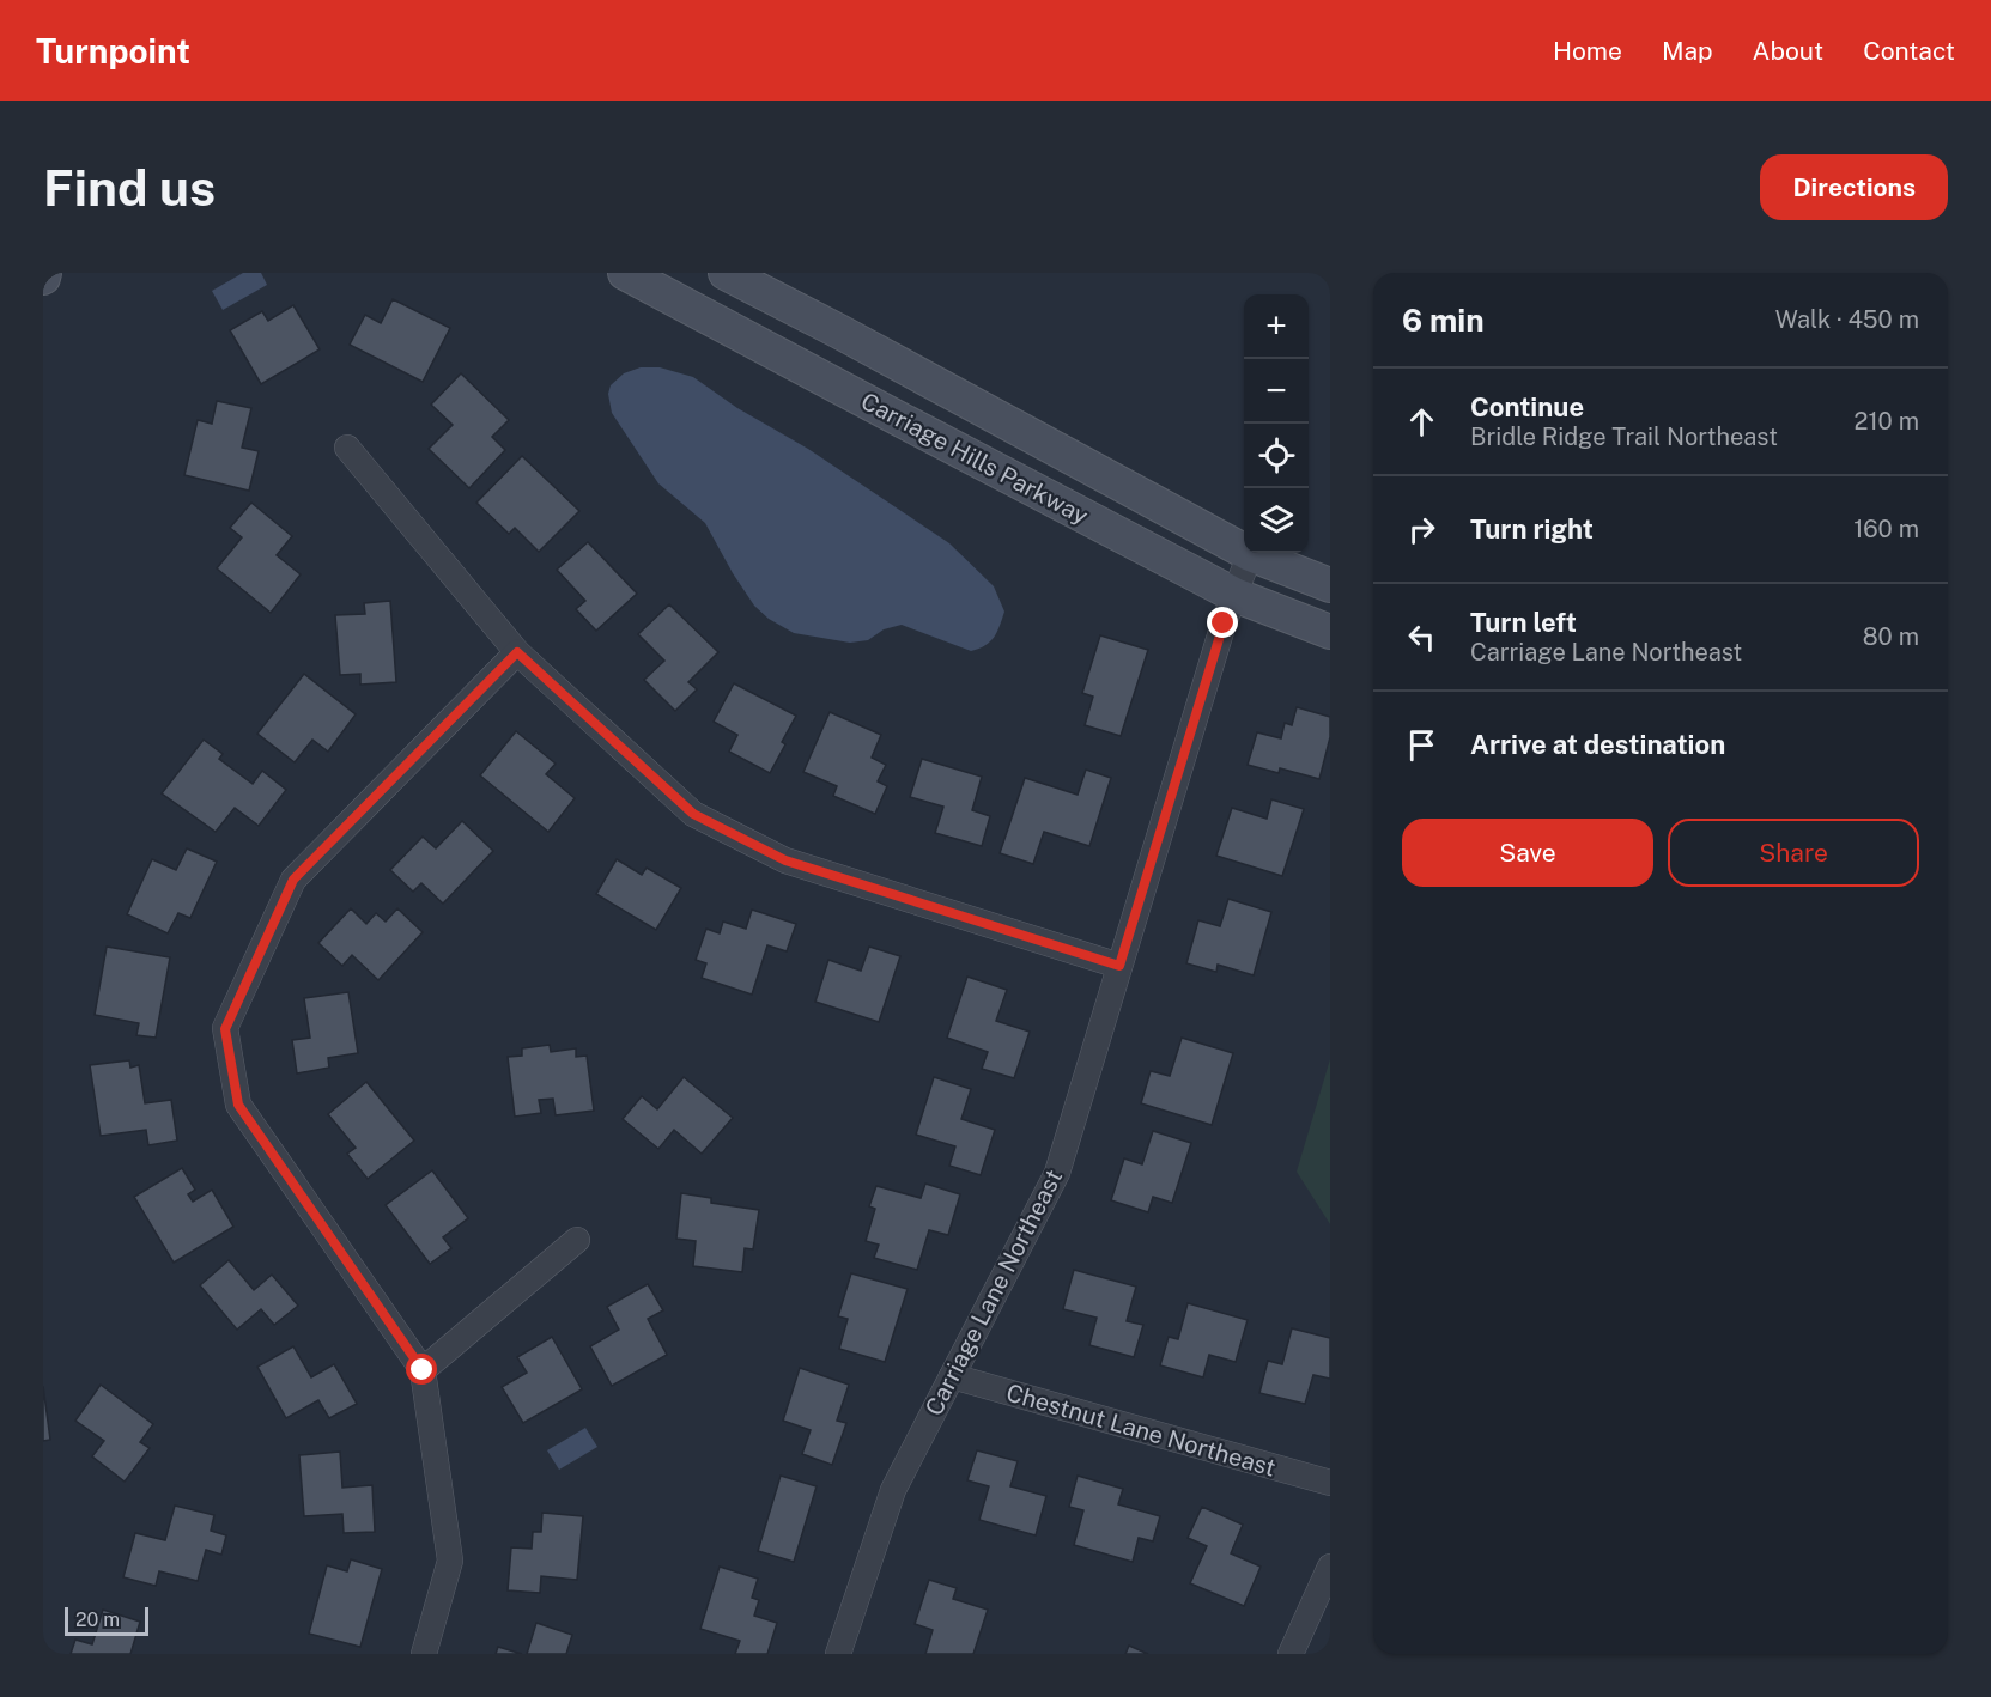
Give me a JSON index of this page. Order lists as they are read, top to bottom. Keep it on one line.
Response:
{"streets":{"street":["Carriage Hills Parkway","Carriage Lane Northeast","Chestnut Lane Northeast"]},"crossings":[["Carriage Hills Parkway","Carriage Lane Northeast"],["Carriage Lane Northeast","Chestnut Lane Northeast"]],"scale_bar":"20 m","page":{"header":"Turnpoint","nav":["Home","Map","About","Contact"],"buttons":["Directions",["Save","Share"]],"title":"Find us","heading":["6 min","Walk · 450 m"],"map_buttons":["+","−"],"list":[["Continue","Bridle Ridge Trail Northeast","210 m"],["Turn right","160 m"],["Turn left","Carriage Lane Northeast","80 m"],"Arrive at destination"],"scale":"20 m"}}
